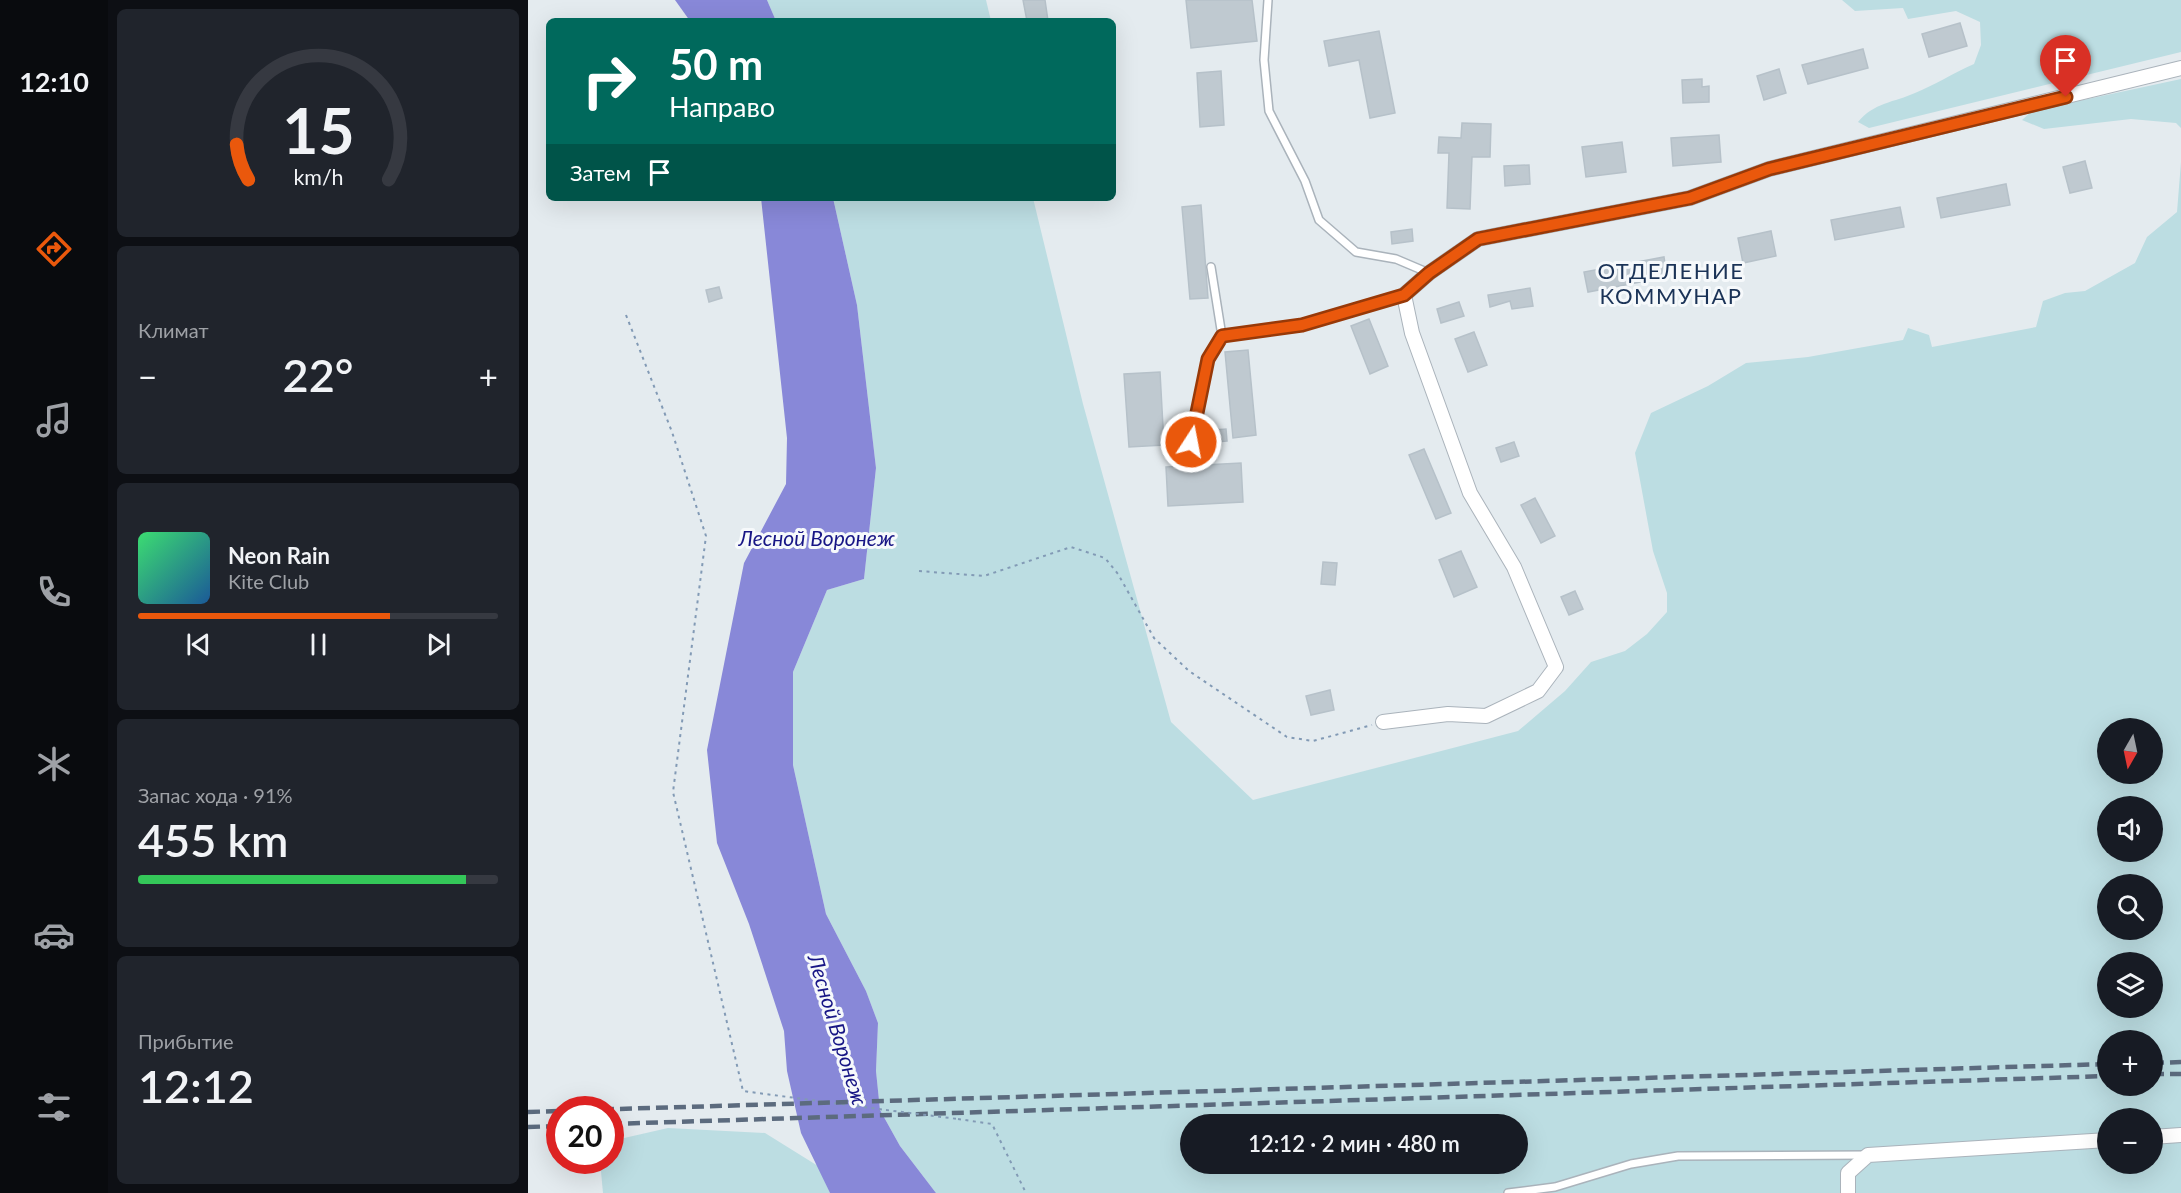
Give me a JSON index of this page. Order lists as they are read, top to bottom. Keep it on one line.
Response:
{"districts":["ОТДЕЛЕНИЕ КОММУНАР"],"water":["Лесной Воронеж"],"north":"bottom","page":{"tabs":"12:10","turn":["50 m","Направо"],"then":"Затем","tile":["Климат",["Запас хода · 91%","455 km"],["Прибытие","12:12"]],"heat":["−","22°","+"],"song":["Neon Rain","Kite Club"],"map_buttons":["+","−"],"limit":"20","trip":"12:12 · 2 мин · 480 m","gauge":["15","km/h"]}}
